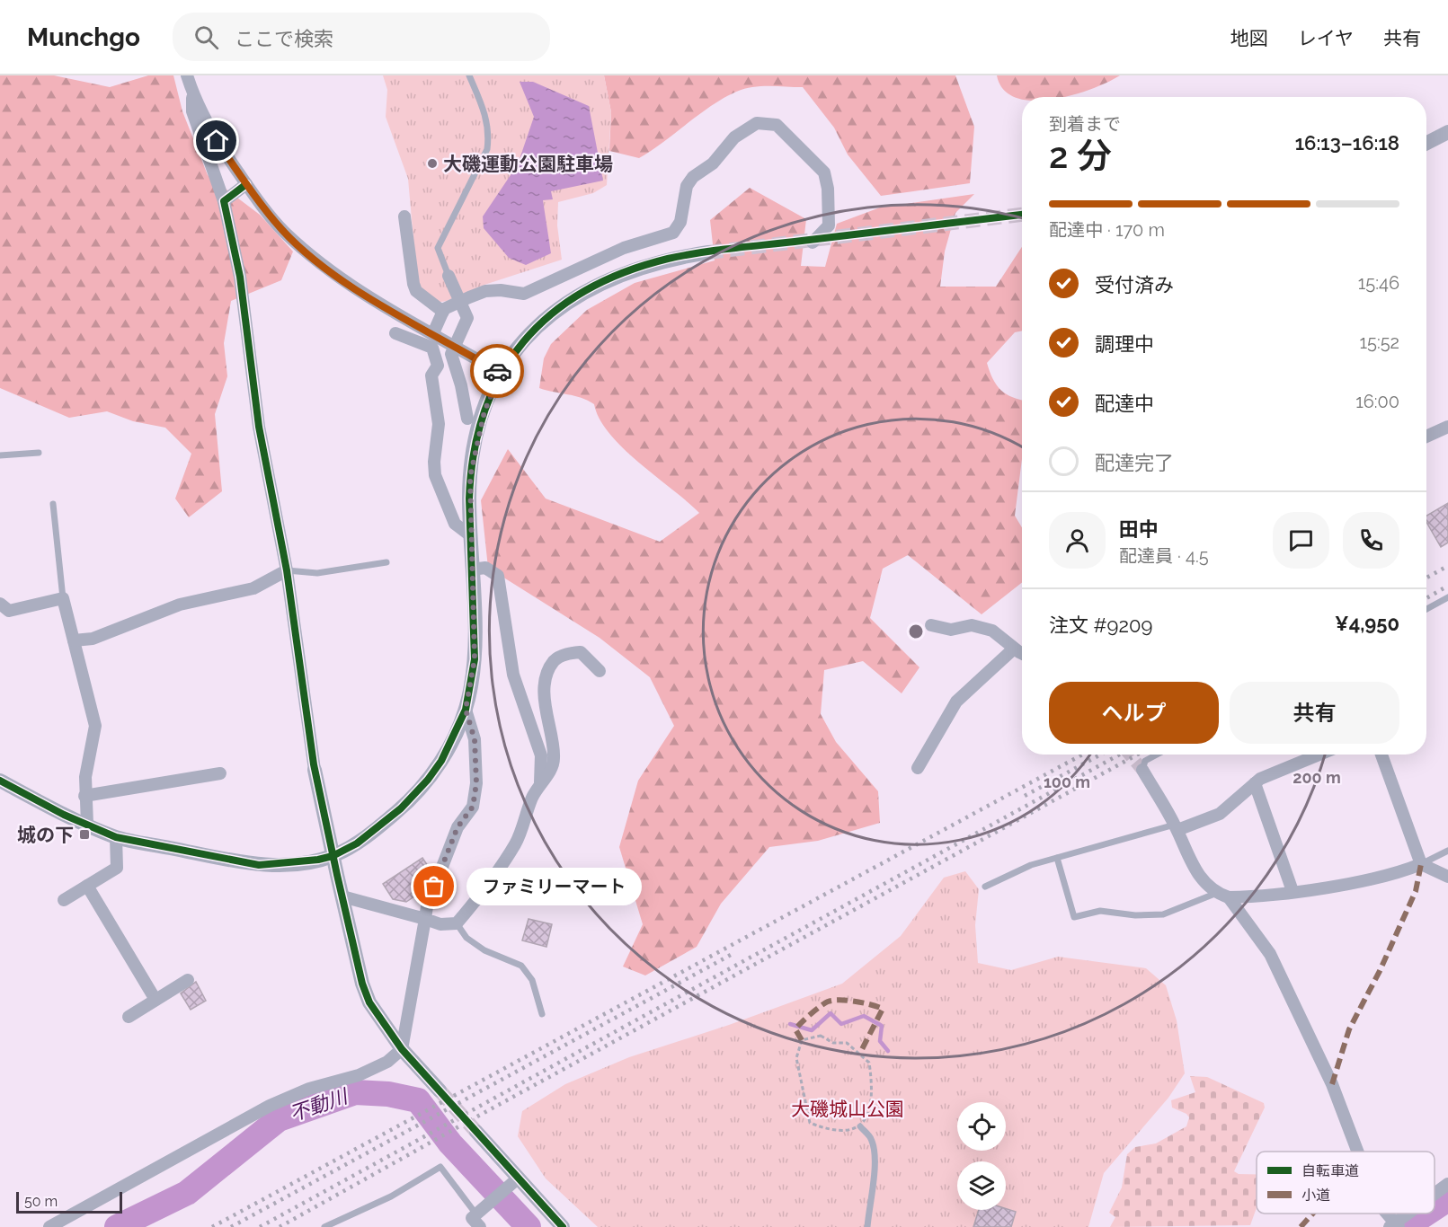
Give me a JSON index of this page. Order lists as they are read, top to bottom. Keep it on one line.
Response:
{"water":["不動川"],"parks":["大磯城山公園"],"places":{"other":["大磯運動公園駐車場","ファミリーマート"],"transit":["城の下"]},"legend":["自転車道","小道"],"scale_bar":"50 m","page":{"header":"Munchgo","search":"ここで検索","nav":["地図","レイヤ","共有"],"heading":["2 分","到着まで","16:13–16:18"],"panel":["田中","配達員 · 4.5","注文 #9209","¥4,950"],"bar":"配達中 · 170 m","list":[["受付済み","15:46"],["調理中","15:52"],["配達中","16:00"],"配達完了"],"buttons":["ヘルプ","共有"],"bubble":"ファミリーマート","scale":"50 m"},"rings":["200 m","100 m"]}
